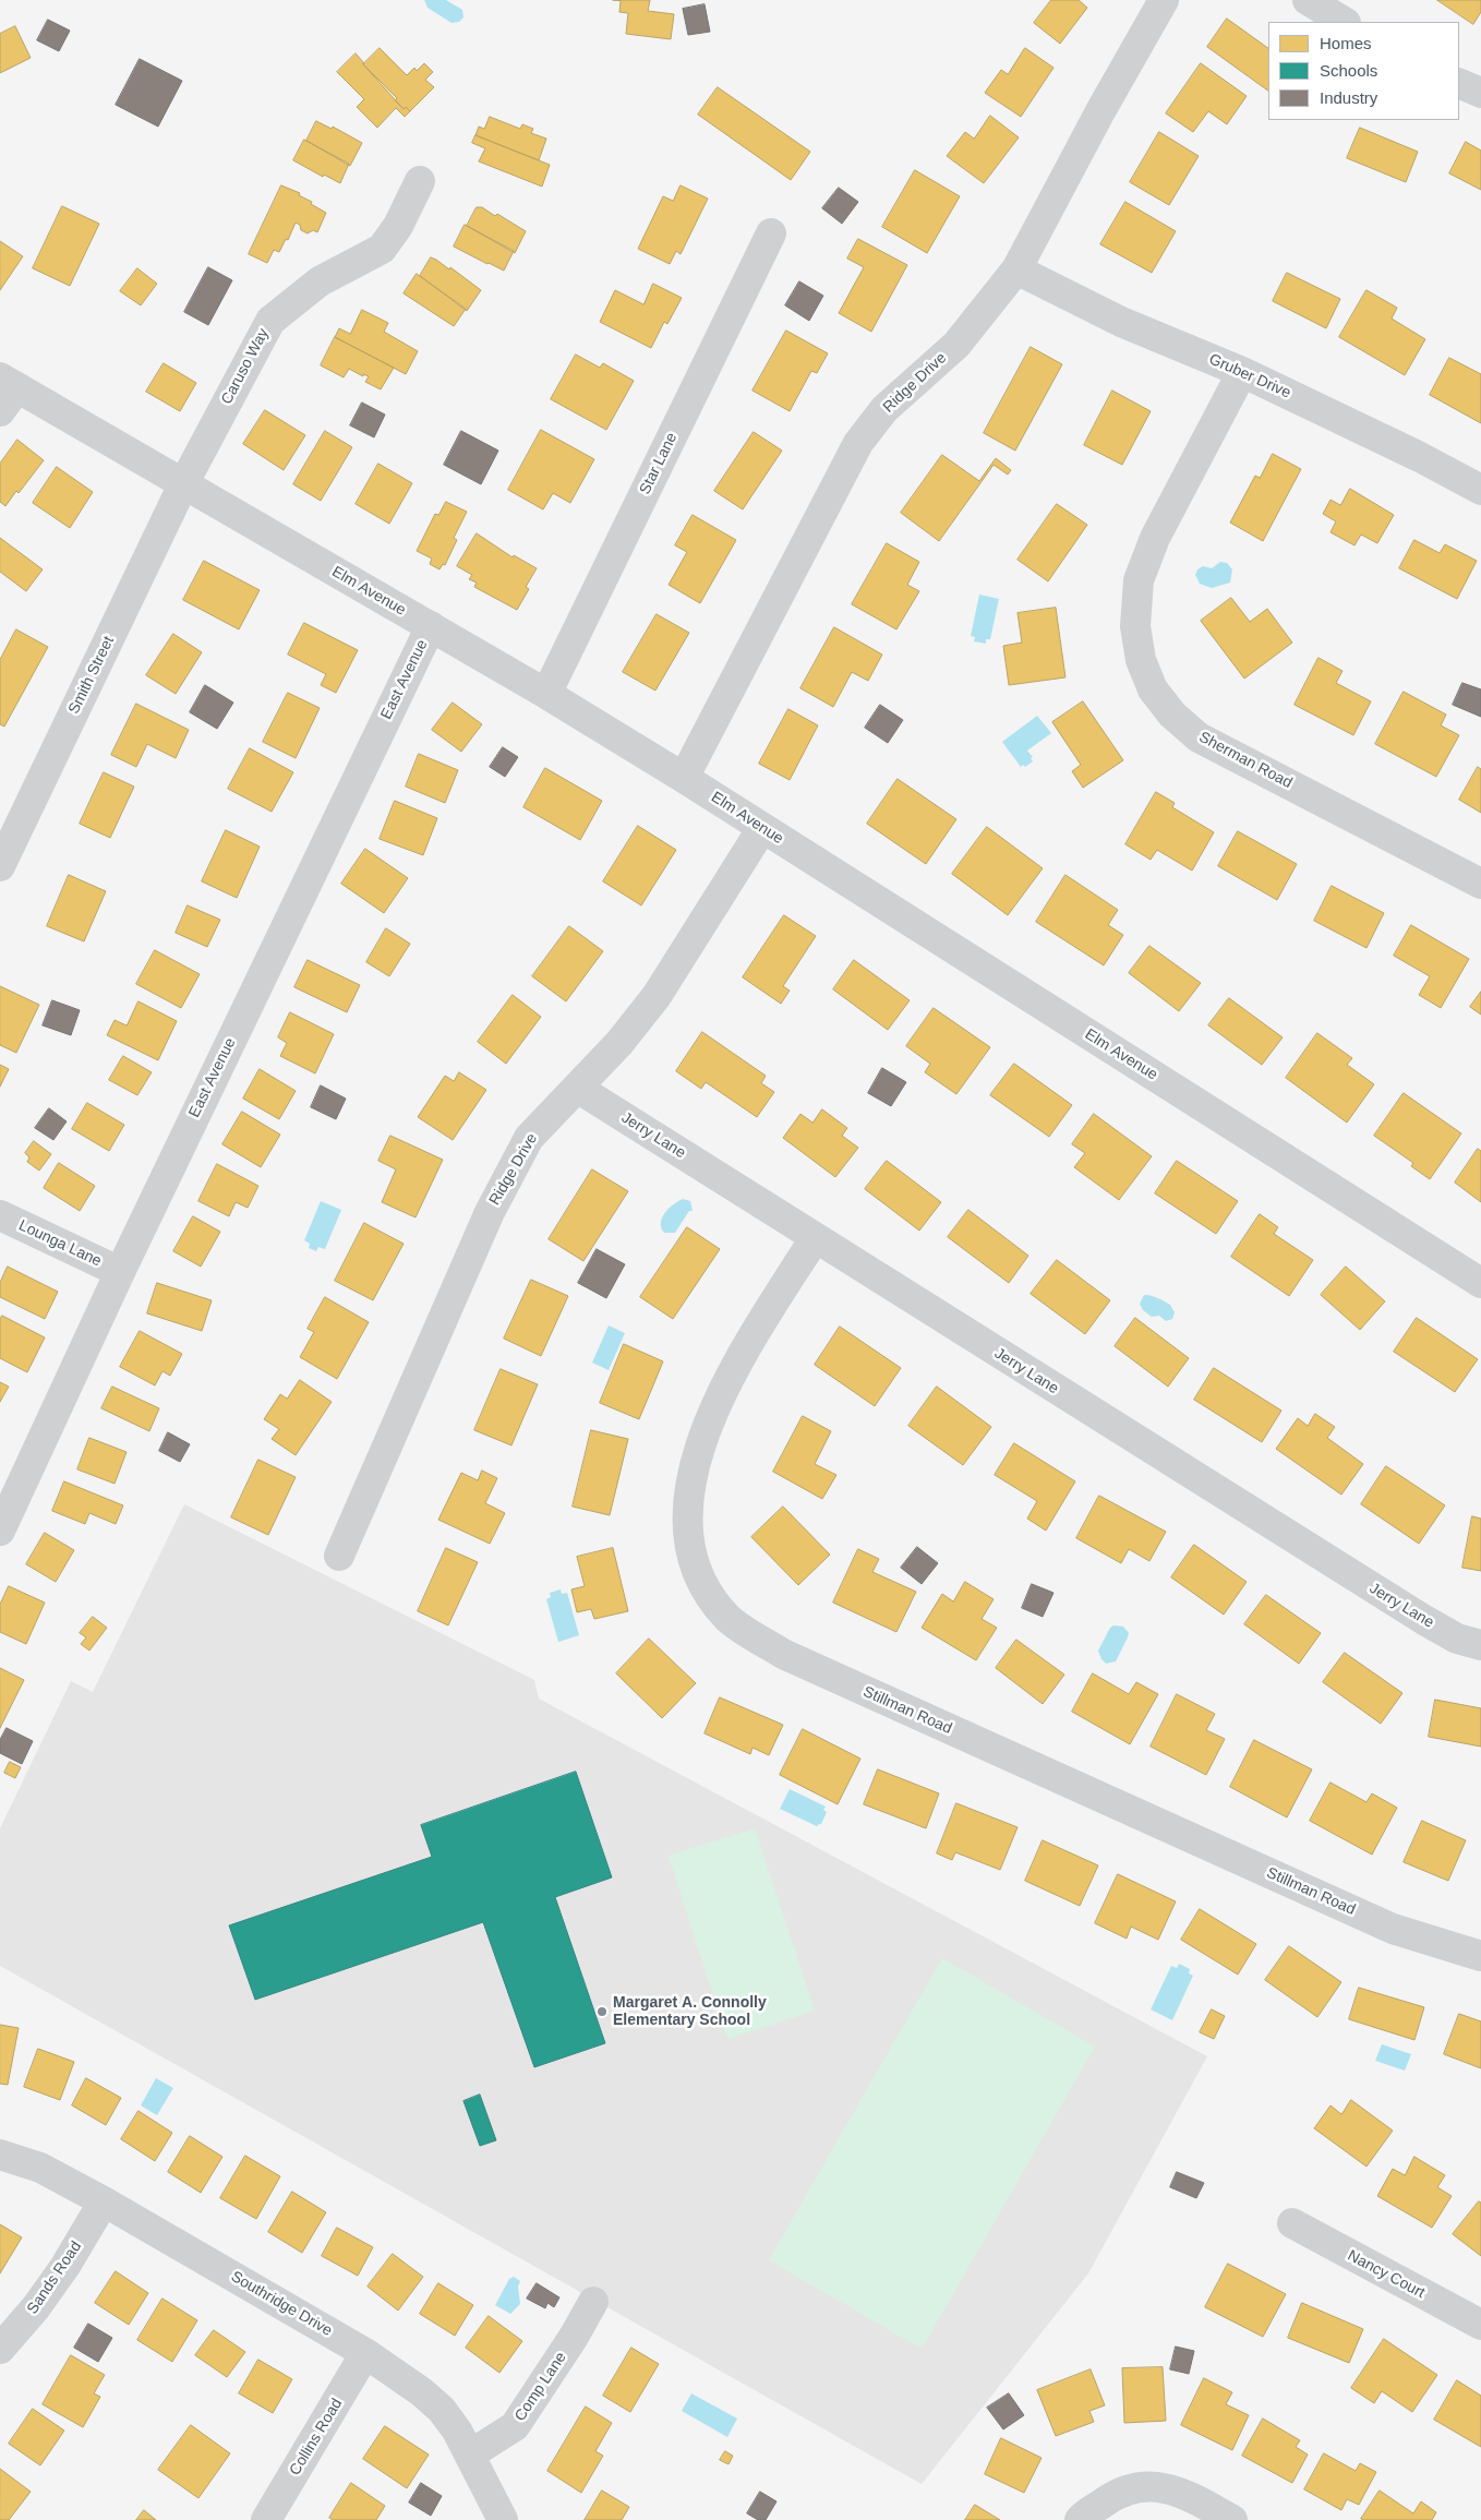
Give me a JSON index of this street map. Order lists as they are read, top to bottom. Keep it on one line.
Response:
{"streets":{"street":["Caruso Way","Gruber Drive","Ridge Drive","Star Lane","Elm Avenue","Smith Street","East Avenue","Sherman Road","Jerry Lane","Lounga Lane","Stillman Road","Nancy Court","Sands Road","Southridge Drive","Comp Lane","Collins Road"]},"crossings":[["Caruso Way","Elm Avenue"],["Caruso Way","Smith Street"],["Gruber Drive","Ridge Drive"],["Gruber Drive","Sherman Road"],["Ridge Drive","Elm Avenue"],["Ridge Drive","Jerry Lane"],["Star Lane","Elm Avenue"],["Elm Avenue","Smith Street"],["Elm Avenue","East Avenue"],["East Avenue","Lounga Lane"],["Jerry Lane","Stillman Road"],["Sands Road","Southridge Drive"],["Southridge Drive","Comp Lane"],["Southridge Drive","Collins Road"]],"places":["Margaret A. Connolly Elementary School"],"legend":["Homes","Schools","Industry"]}
